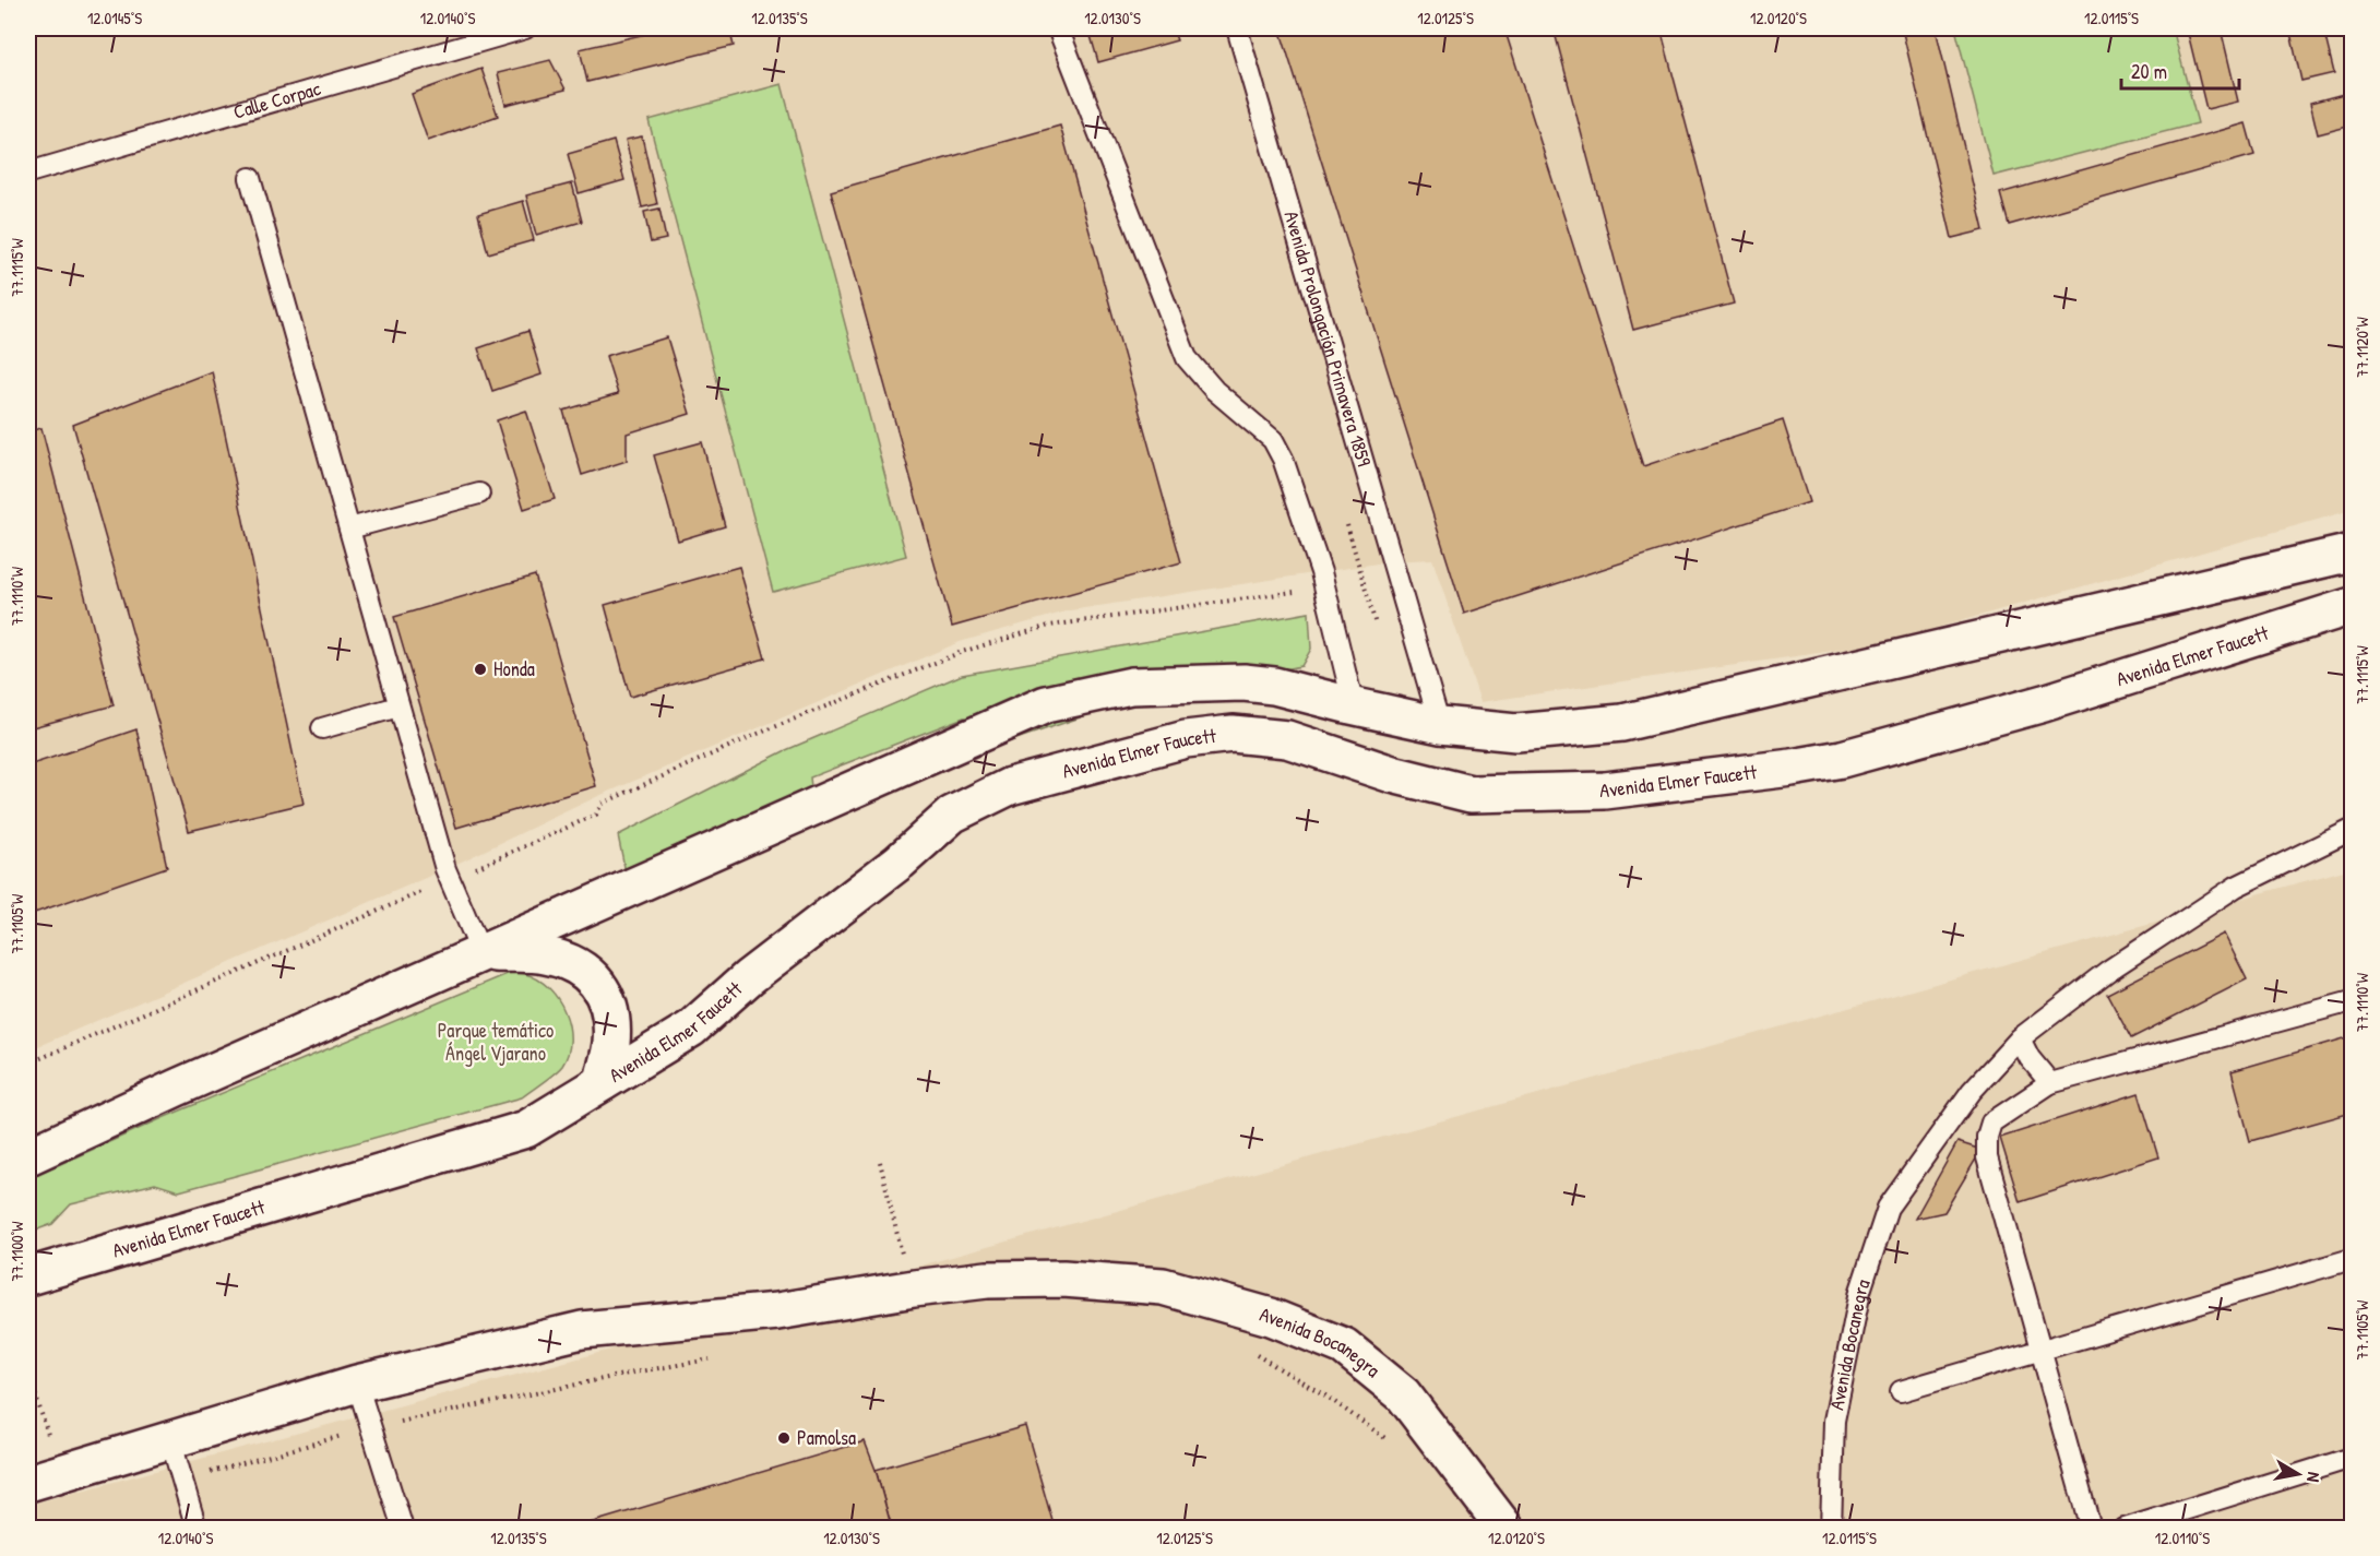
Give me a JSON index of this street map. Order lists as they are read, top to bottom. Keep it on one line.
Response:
{"streets":{"main road":["Avenida Elmer Faucett","Avenida Bocanegra"],"lane":["Calle Corpac","Avenida Prolongación Primavera 1859"]},"parks":["Parque temático Ángel Vjarano"],"places":["Honda","Pamolsa"],"scale_bar":"20 m","north":"right","coordinates":["12.0145°S","12.0140°S","12.0135°S","12.0130°S","12.0125°S","12.0120°S","12.0115°S","77.1115°W","77.1120°W","77.1110°W","77.1105°W","77.1100°W","12.0110°S"]}
